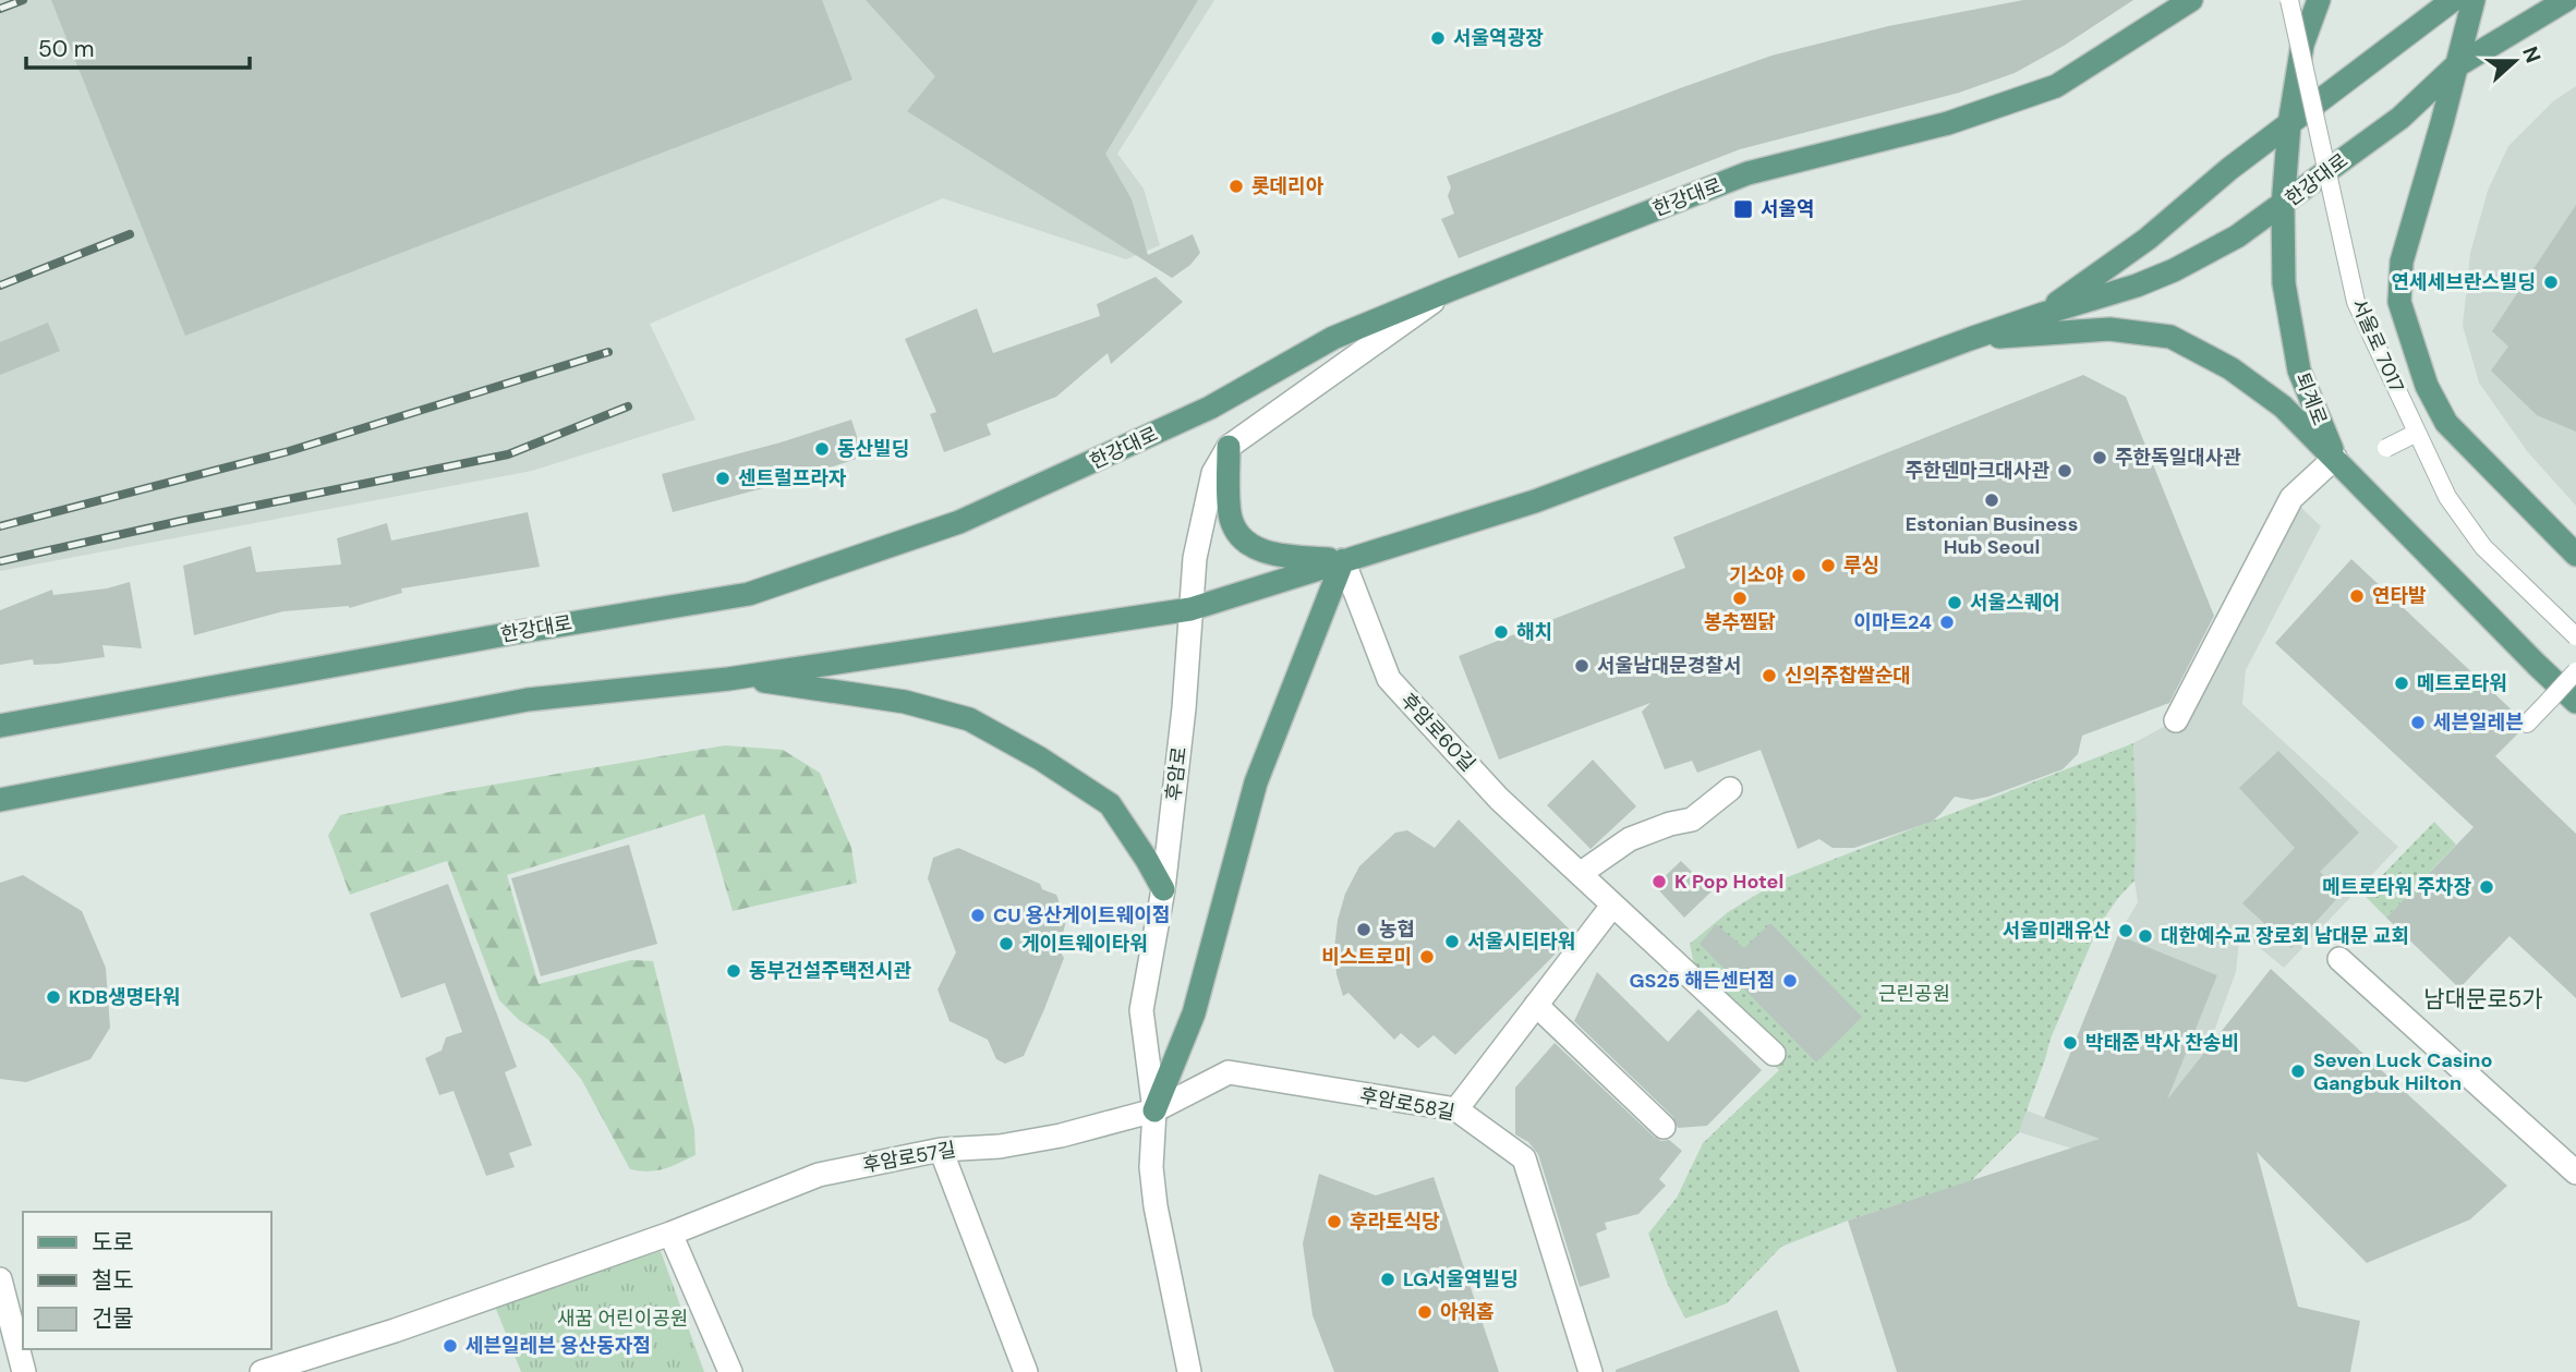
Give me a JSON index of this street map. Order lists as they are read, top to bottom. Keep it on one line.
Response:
{"streets":{"main road":["한강대로","퇴계로"],"street":["서울로 7017","후암로60길","후암로","후암로58길","후암로57길"]},"crossings":[["한강대로","퇴계로"],["한강대로","후암로60길"],["한강대로","후암로"],["후암로","후암로58길"],["후암로","후암로57길"],["후암로58길","후암로57길"]],"districts":["남대문로5가"],"parks":["근린공원","새꿈 어린이공원"],"places":{"other":["서울역광장","롯데리아","연세세브란스빌딩","동산빌딩","주한독일대사관","주한덴마크대사관","센트럴프라자","Estonian Business Hub Seoul","루싱","기소야","연타발","봉추찜닭","서울스퀘어","이마트24","해치","서울남대문경찰서","신의주찹쌀순대","메트로타워","세븐일레븐","K Pop Hotel","메트로타워 주차장","CU 용산게이트웨이점","농협","서울미래유산","대한예수교 장로회 남대문 교회","서울시티타워","게이트웨이타워","비스트로미","동부건설주택전시관","GS25 해든센터점","KDB생명타워","박태준 박사 찬송비","Seven Luck Casino Gangbuk Hilton","후라토식당","LG서울역빌딩","아워홈","세븐일레븐 용산동자점"],"transit":["서울역"]},"legend":["도로","철도","건물"],"scale_bar":"50 m","north":"right"}
